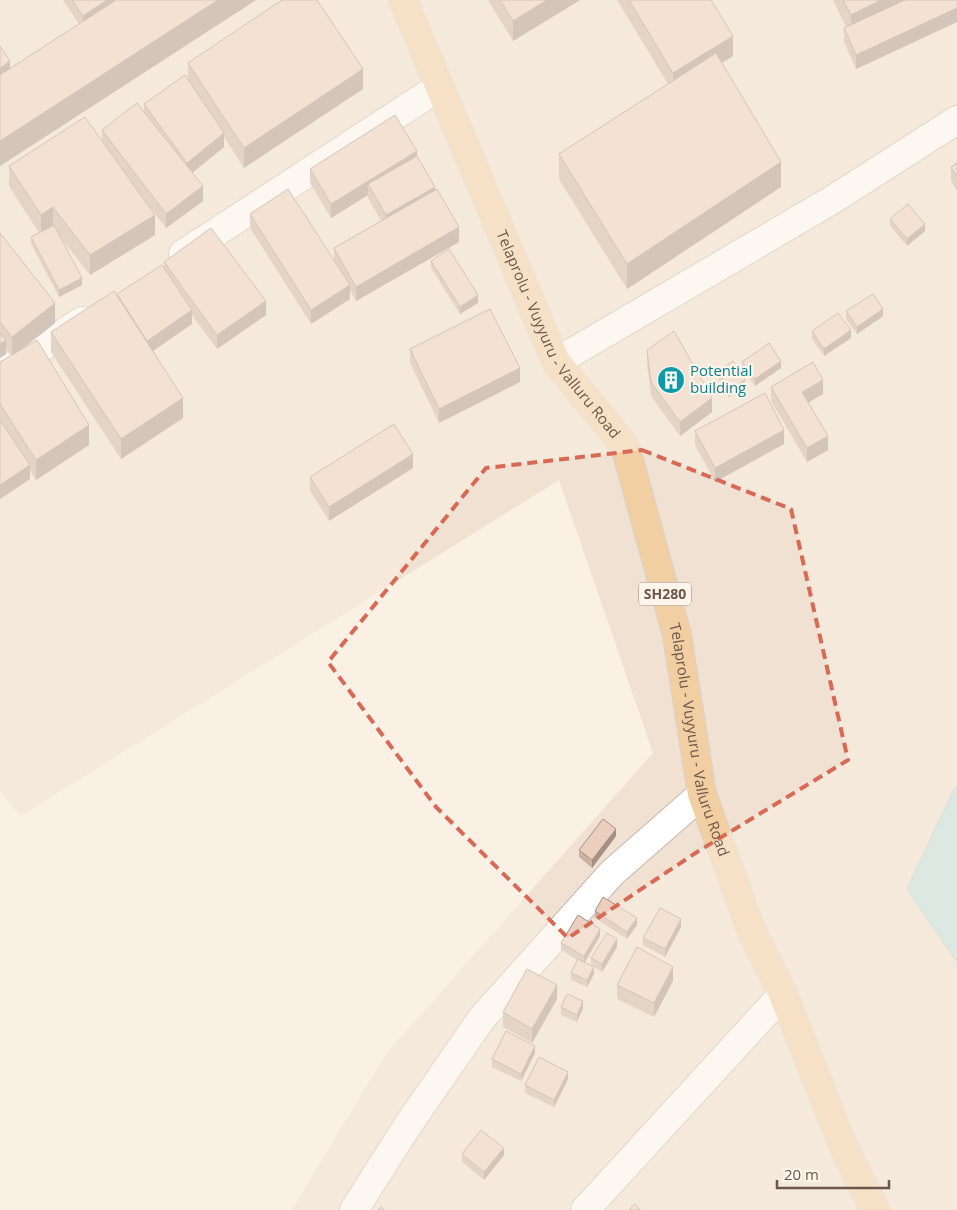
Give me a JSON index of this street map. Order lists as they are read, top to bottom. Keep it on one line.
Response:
{"streets":{"main road":["Telaprolu - Vuyyuru - Valluru Road","SH280"]},"places":{"building":["Potential building"]},"scale_bar":"20 m"}
